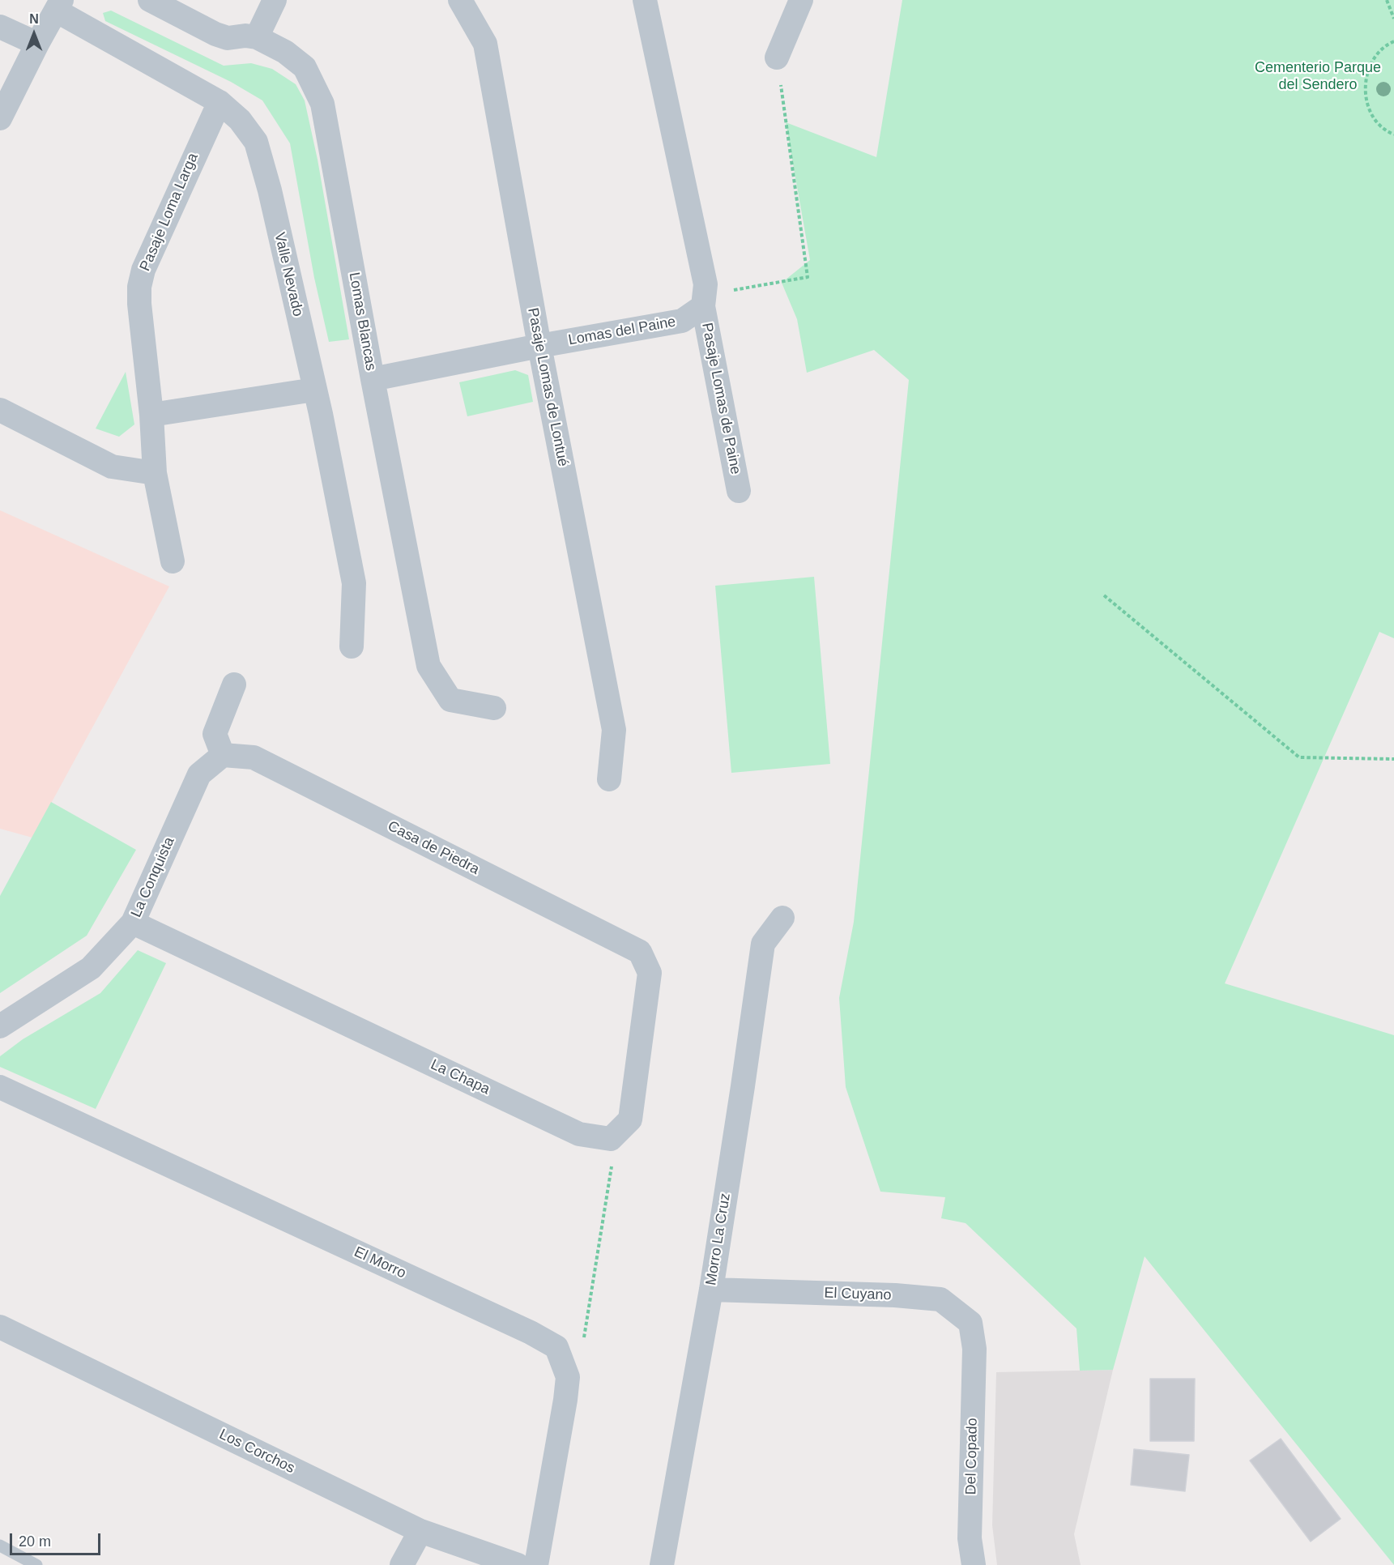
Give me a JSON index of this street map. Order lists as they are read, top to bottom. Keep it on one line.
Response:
{"streets":{"street":["Pasaje Loma Larga","Valle Nevado","Lomas Blancas","Lomas del Paine","Pasaje Lomas de Lontué","Pasaje Lomas de Paine","Casa de Piedra","La Conquista","La Chapa","Morro La Cruz","El Morro","El Cuyano","Los Corchos","Del Copado"]},"crossings":[["Pasaje Loma Larga","Valle Nevado"],["Lomas Blancas","Lomas del Paine"],["Lomas del Paine","Pasaje Lomas de Lontué"],["Lomas del Paine","Pasaje Lomas de Paine"],["Casa de Piedra","La Conquista"],["Casa de Piedra","La Chapa"],["La Conquista","La Chapa"],["Morro La Cruz","El Cuyano"],["El Cuyano","Del Copado"]],"parks":["Cementerio Parque del Sendero"],"scale_bar":"20 m","north":"top"}
